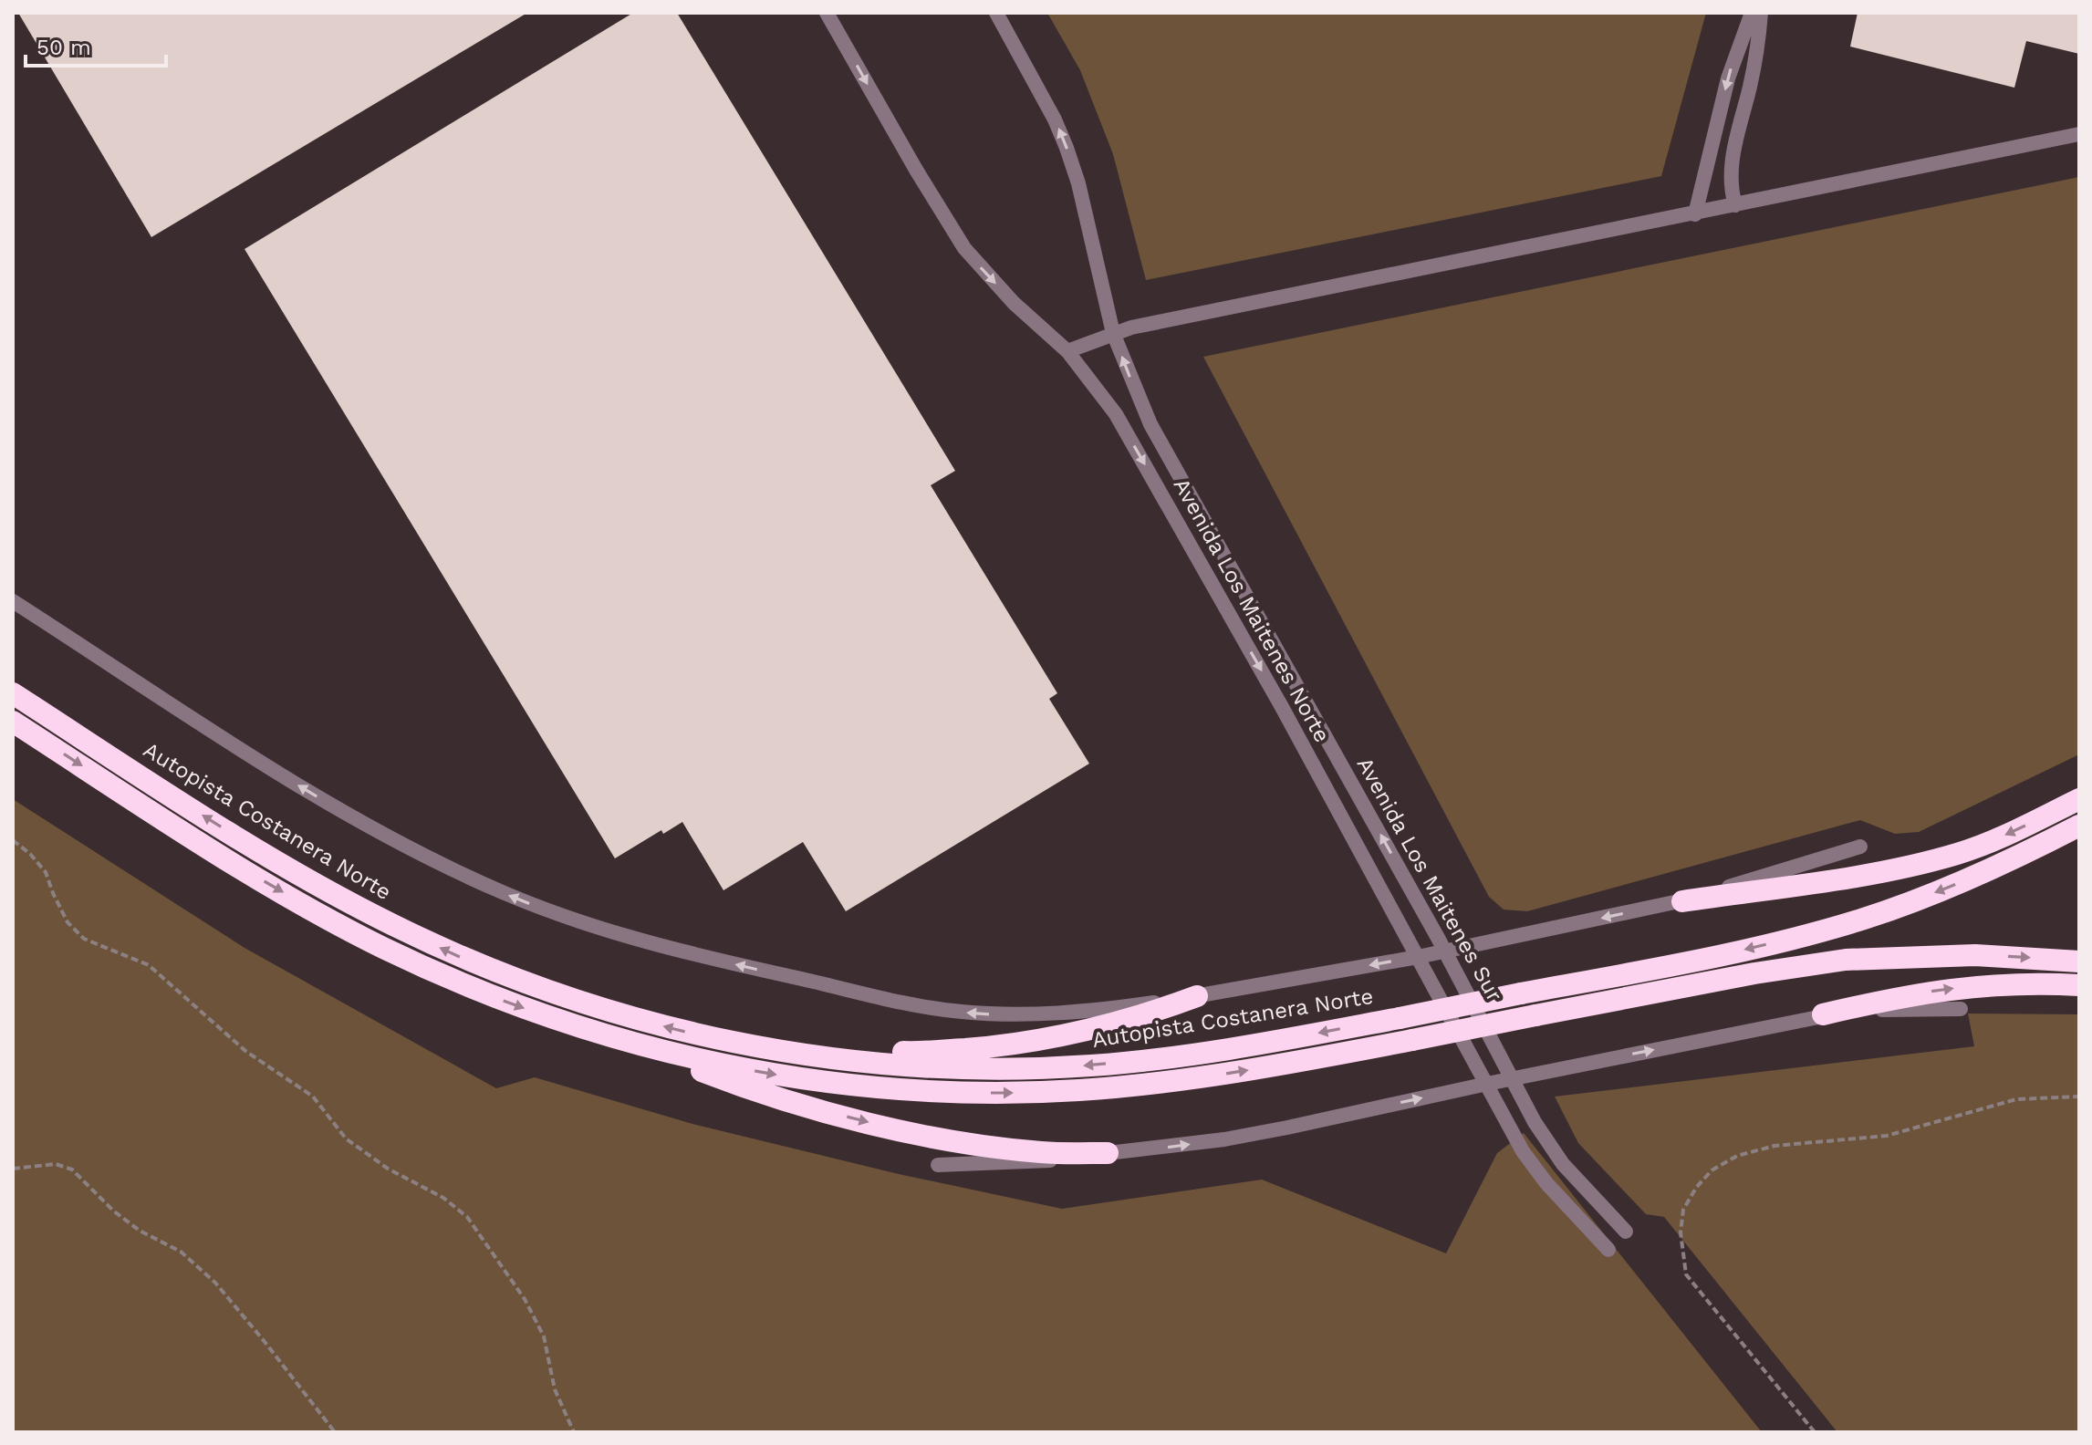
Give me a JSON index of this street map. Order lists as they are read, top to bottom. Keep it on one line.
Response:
{"streets":{"highway":["Autopista Costanera Norte"],"street":["Avenida Los Maitenes Norte","Avenida Los Maitenes Sur"]},"one_way":["Avenida Los Maitenes Norte","Avenida Los Maitenes Sur"],"scale_bar":"50 m"}
